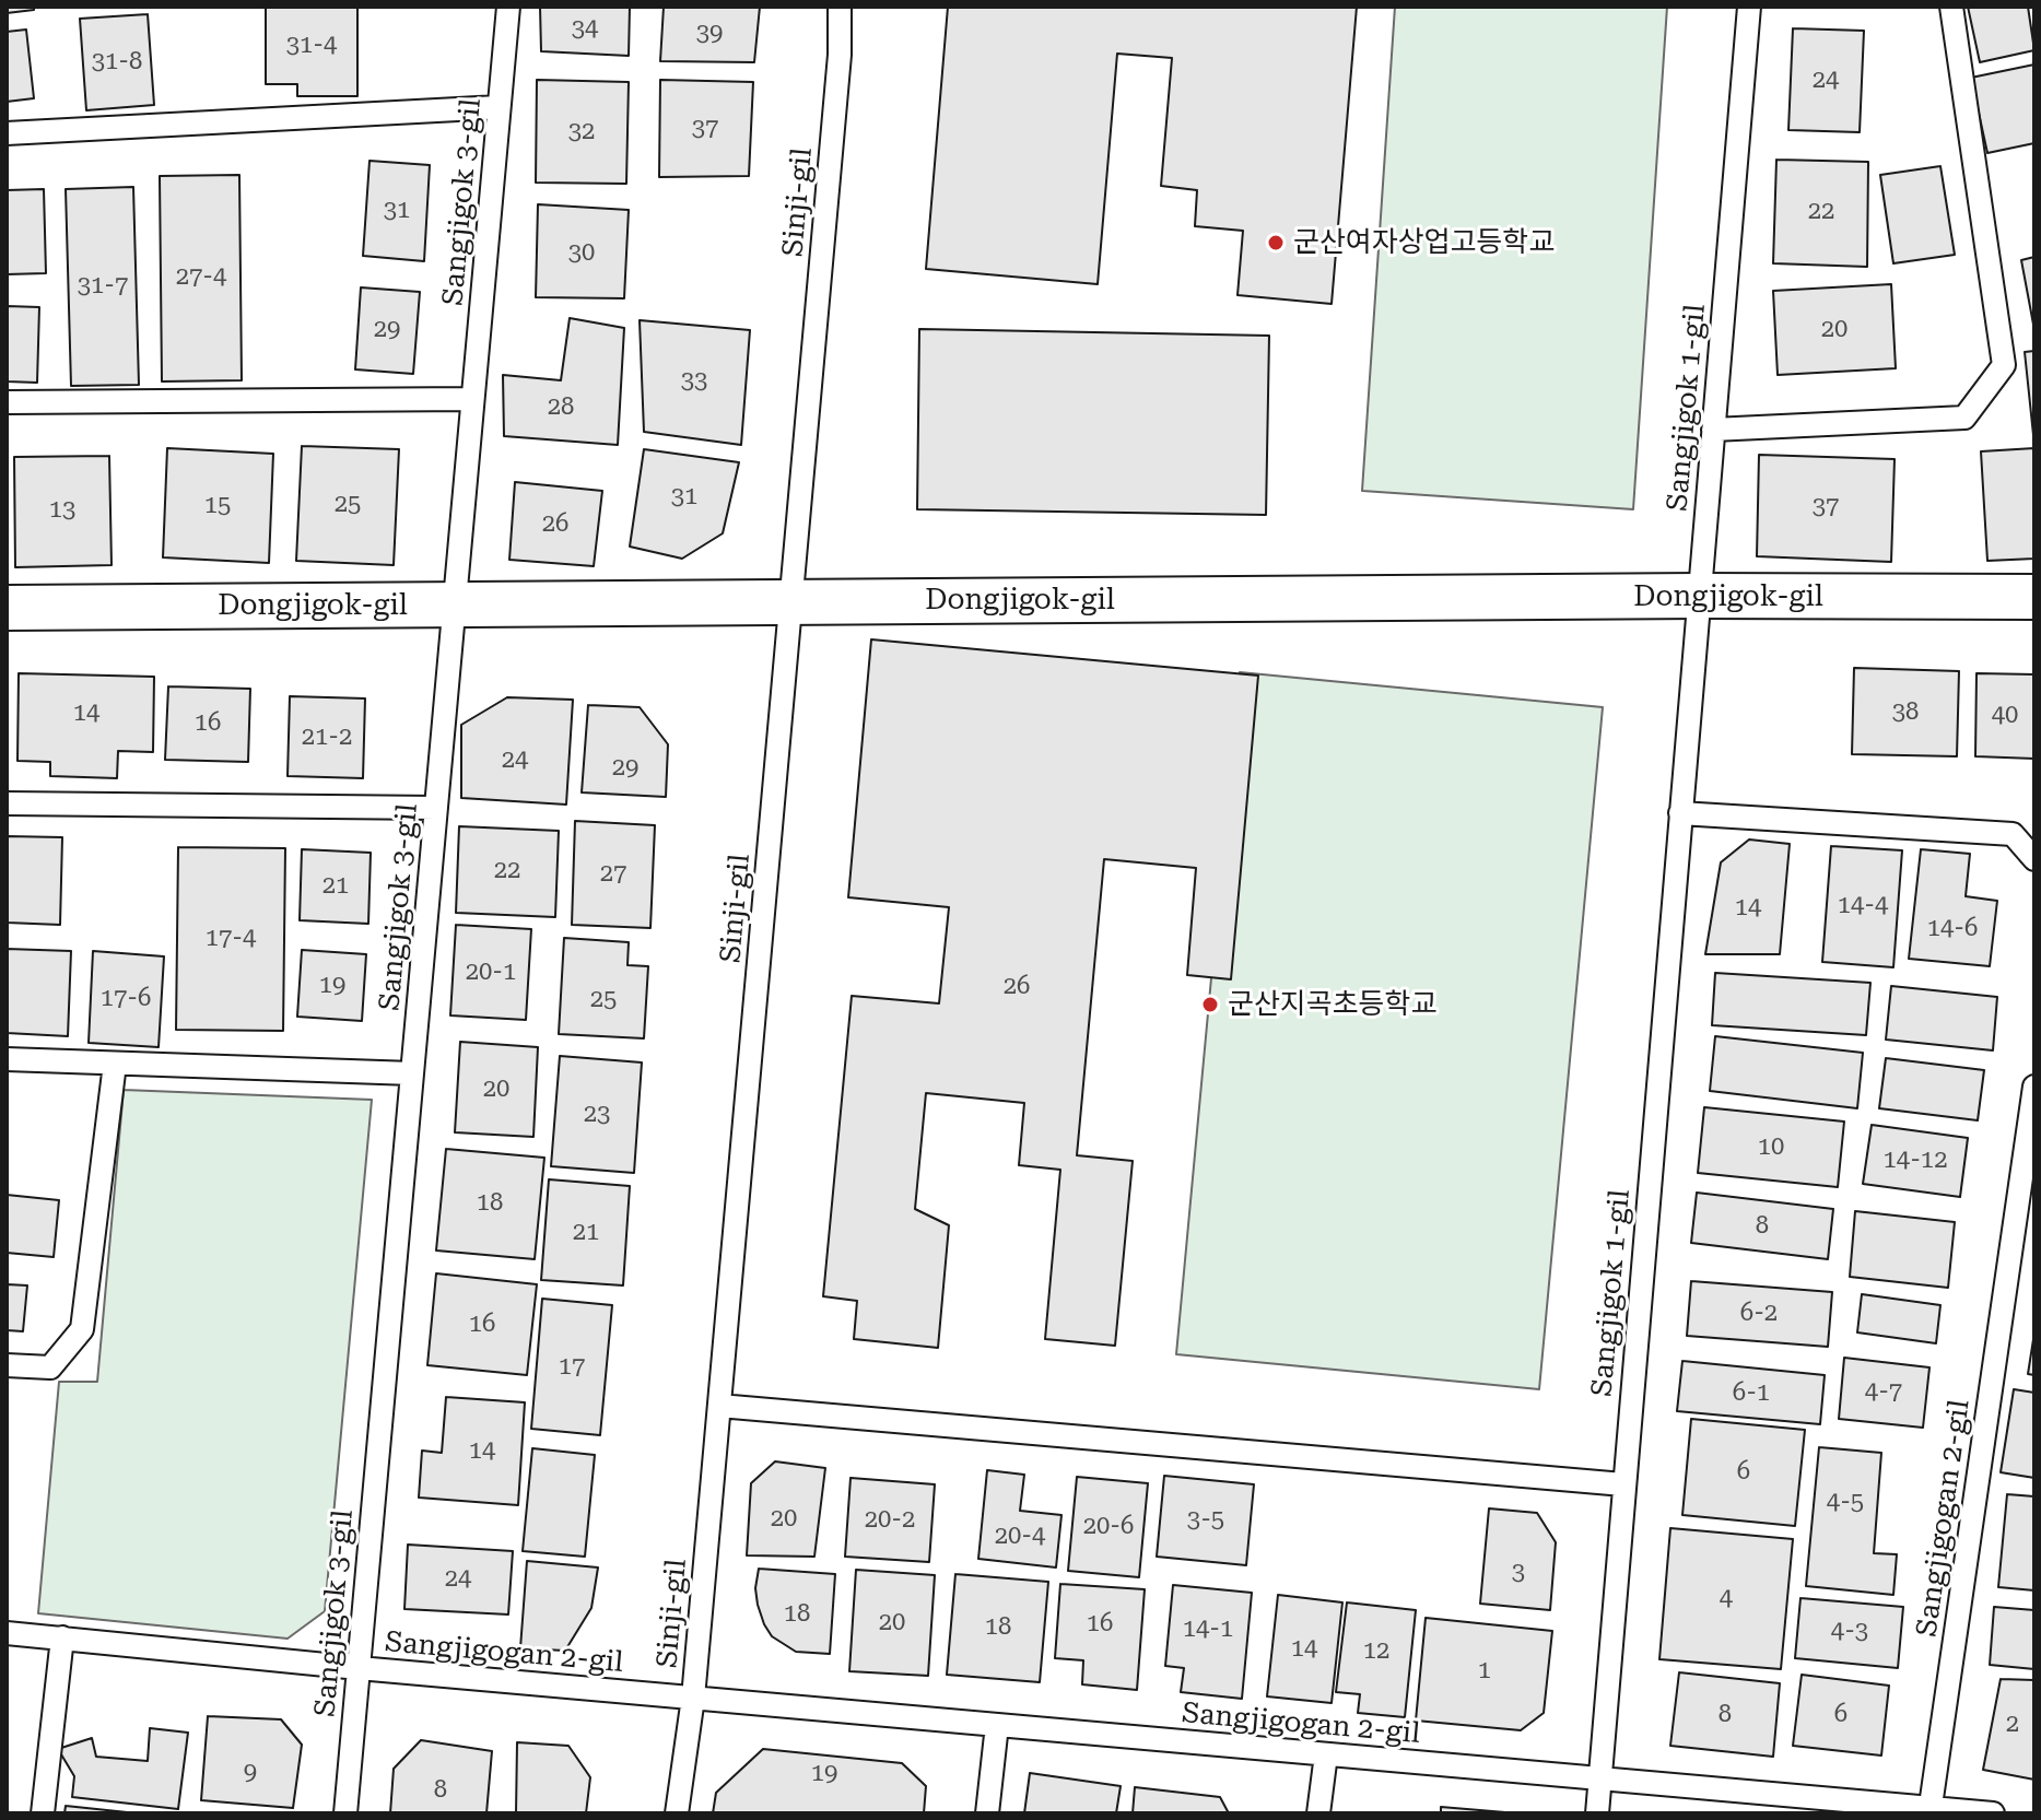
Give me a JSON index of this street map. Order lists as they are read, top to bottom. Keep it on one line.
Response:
{"streets":{"street":["Dongjigok-gil"],"lane":["Sangjigok 3-gil","Sinji-gil","Sangjigok 1-gil","Sangjigogan 2-gil"]},"crossings":[["Sangjigok 3-gil","Dongjigok-gil"],["Sangjigok 3-gil","Sangjigogan 2-gil"],["Sinji-gil","Dongjigok-gil"],["Sinji-gil","Sangjigogan 2-gil"],["Sangjigok 1-gil","Dongjigok-gil"],["Sangjigok 1-gil","Sangjigogan 2-gil"]],"places":["군산여자상업고등학교","군산지곡초등학교"],"house_numbers":["34","39","31-4","31-8","24","37","32","31","22","30","27-4","31-7","29","20","33","28","31","25","15","37","13","26","38","14","40","16","21-2","24","29","22","27","21","14-4","14","14-6","17-4","20-1","19","26","17-6","25","20","23","10","14-12","18","8","21","6-2","16","17","4-7","6-1","14","6","4-5","20","20-2","3-5","20-6","20-4","3","24","4","18","20","16","18","14-1","4-3","14","12","1","8","6","2","9","19","8"]}
